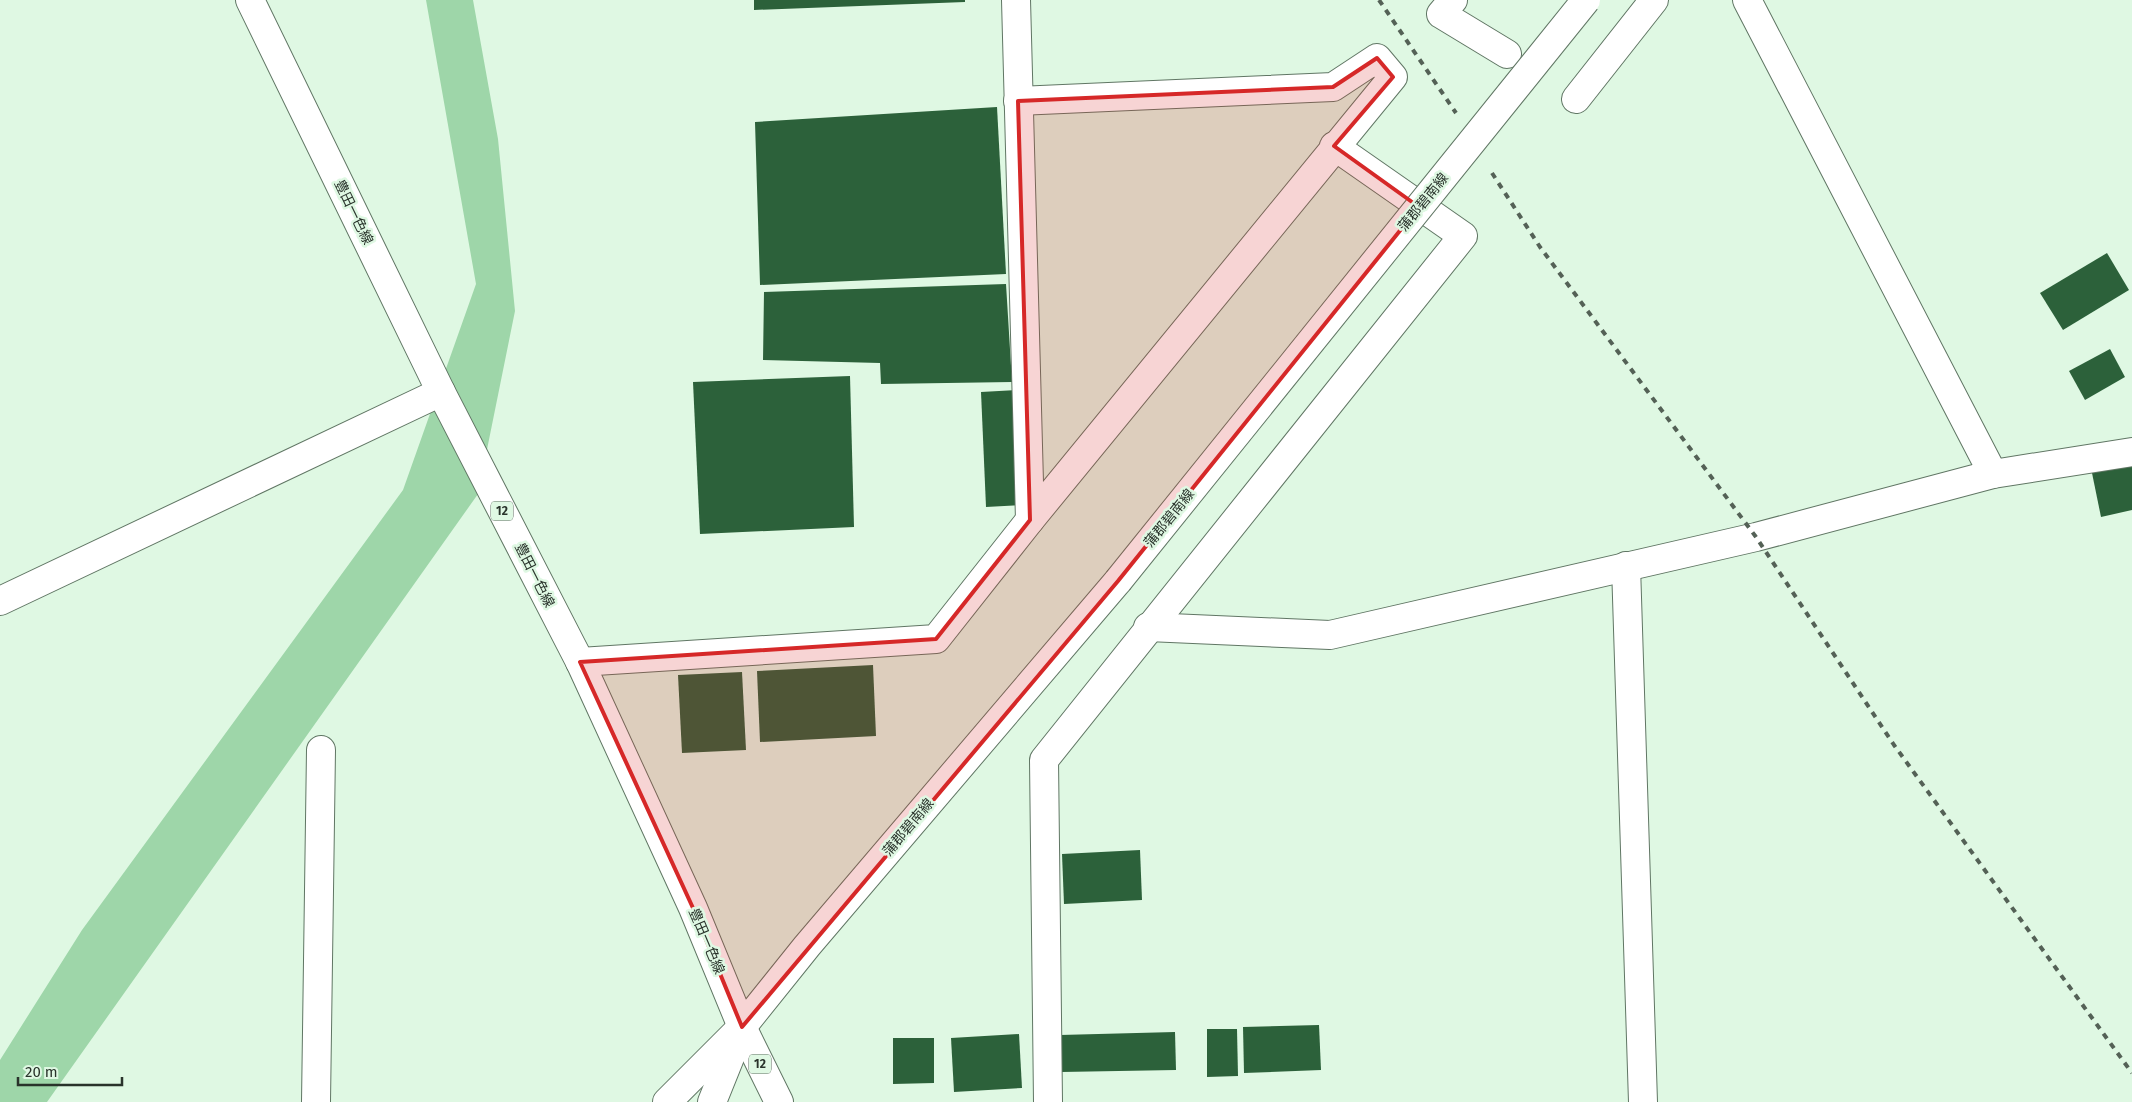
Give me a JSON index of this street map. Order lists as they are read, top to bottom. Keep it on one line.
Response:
{"streets":{"street":["蒲郡碧南線","豊田一色線","12"]},"crossings":[["蒲郡碧南線","豊田一色線"]],"scale_bar":"20 m"}
